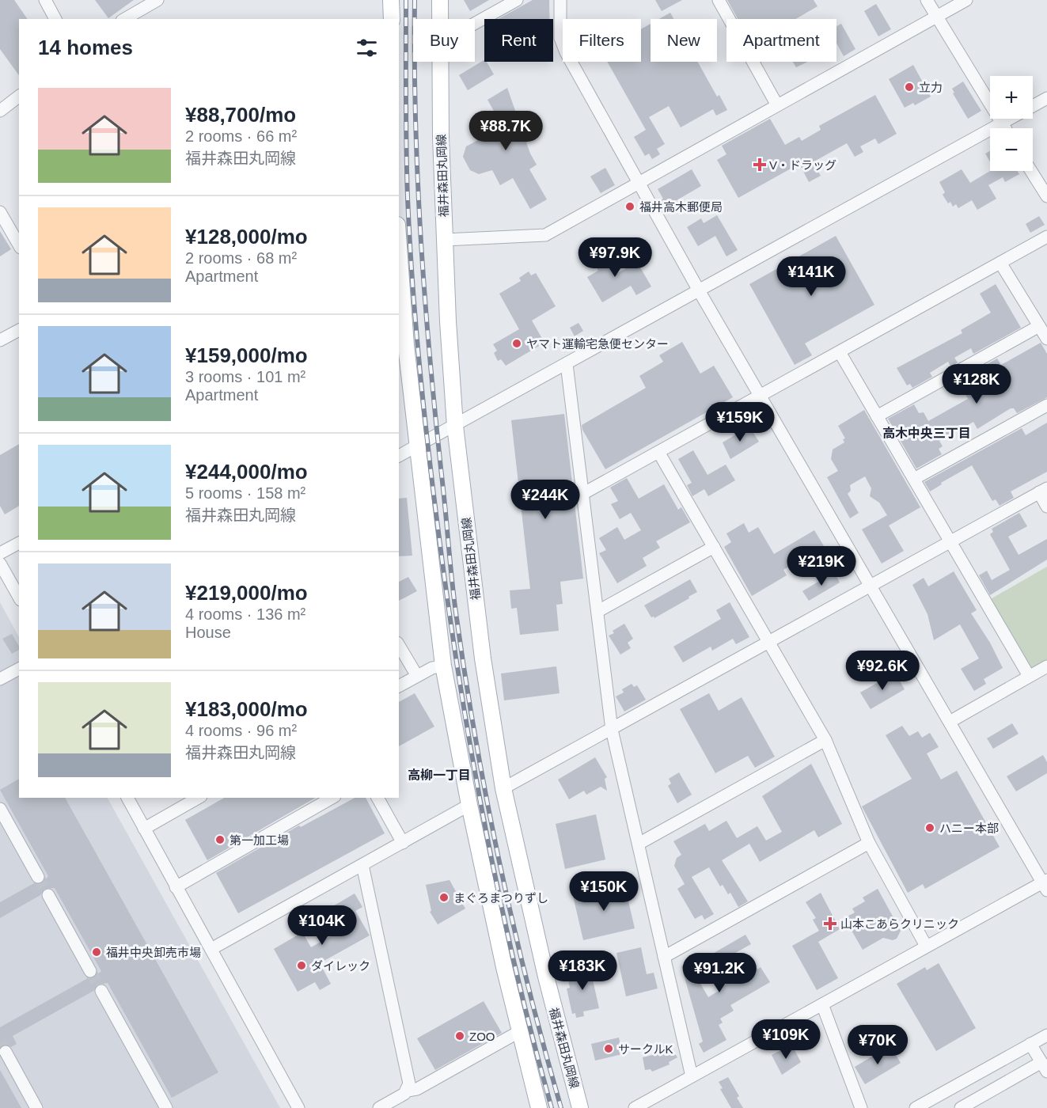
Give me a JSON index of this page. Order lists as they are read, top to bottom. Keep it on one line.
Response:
{"streets":{"main road":["福井森田丸岡線"]},"districts":["高木中央三丁目","高柳一丁目"],"places":{"other":["立力","福井高木郵便局","ヤマト運輸宅急便センター","ハニー本部","第一加工場","まぐろまつりずし","福井中央卸売市場","ダイレック","ZOO","サークルK"],"health":["V・ドラッグ","山本こあらクリニック"]},"page":{"chip":["Buy","Rent","Filters","New","Apartment"],"heading":"14 homes","map_buttons":["+","−"],"list":[{"name":"¥88,700/mo","note":"2 rooms · 66 m² · 福井森田丸岡線"},{"name":"¥128,000/mo","note":"2 rooms · 68 m² · Apartment"},{"name":"¥159,000/mo","note":"3 rooms · 101 m² · Apartment"},{"name":"¥244,000/mo","note":"5 rooms · 158 m² · 福井森田丸岡線"},{"name":"¥219,000/mo","note":"4 rooms · 136 m² · House"},{"name":"¥183,000/mo","note":"4 rooms · 96 m² · 福井森田丸岡線"}],"price":["¥88.7K","¥97.9K","¥141K","¥128K","¥159K","¥244K","¥219K","¥92.6K","¥150K","¥104K","¥183K","¥91.2K","¥109K","¥70K"]}}
